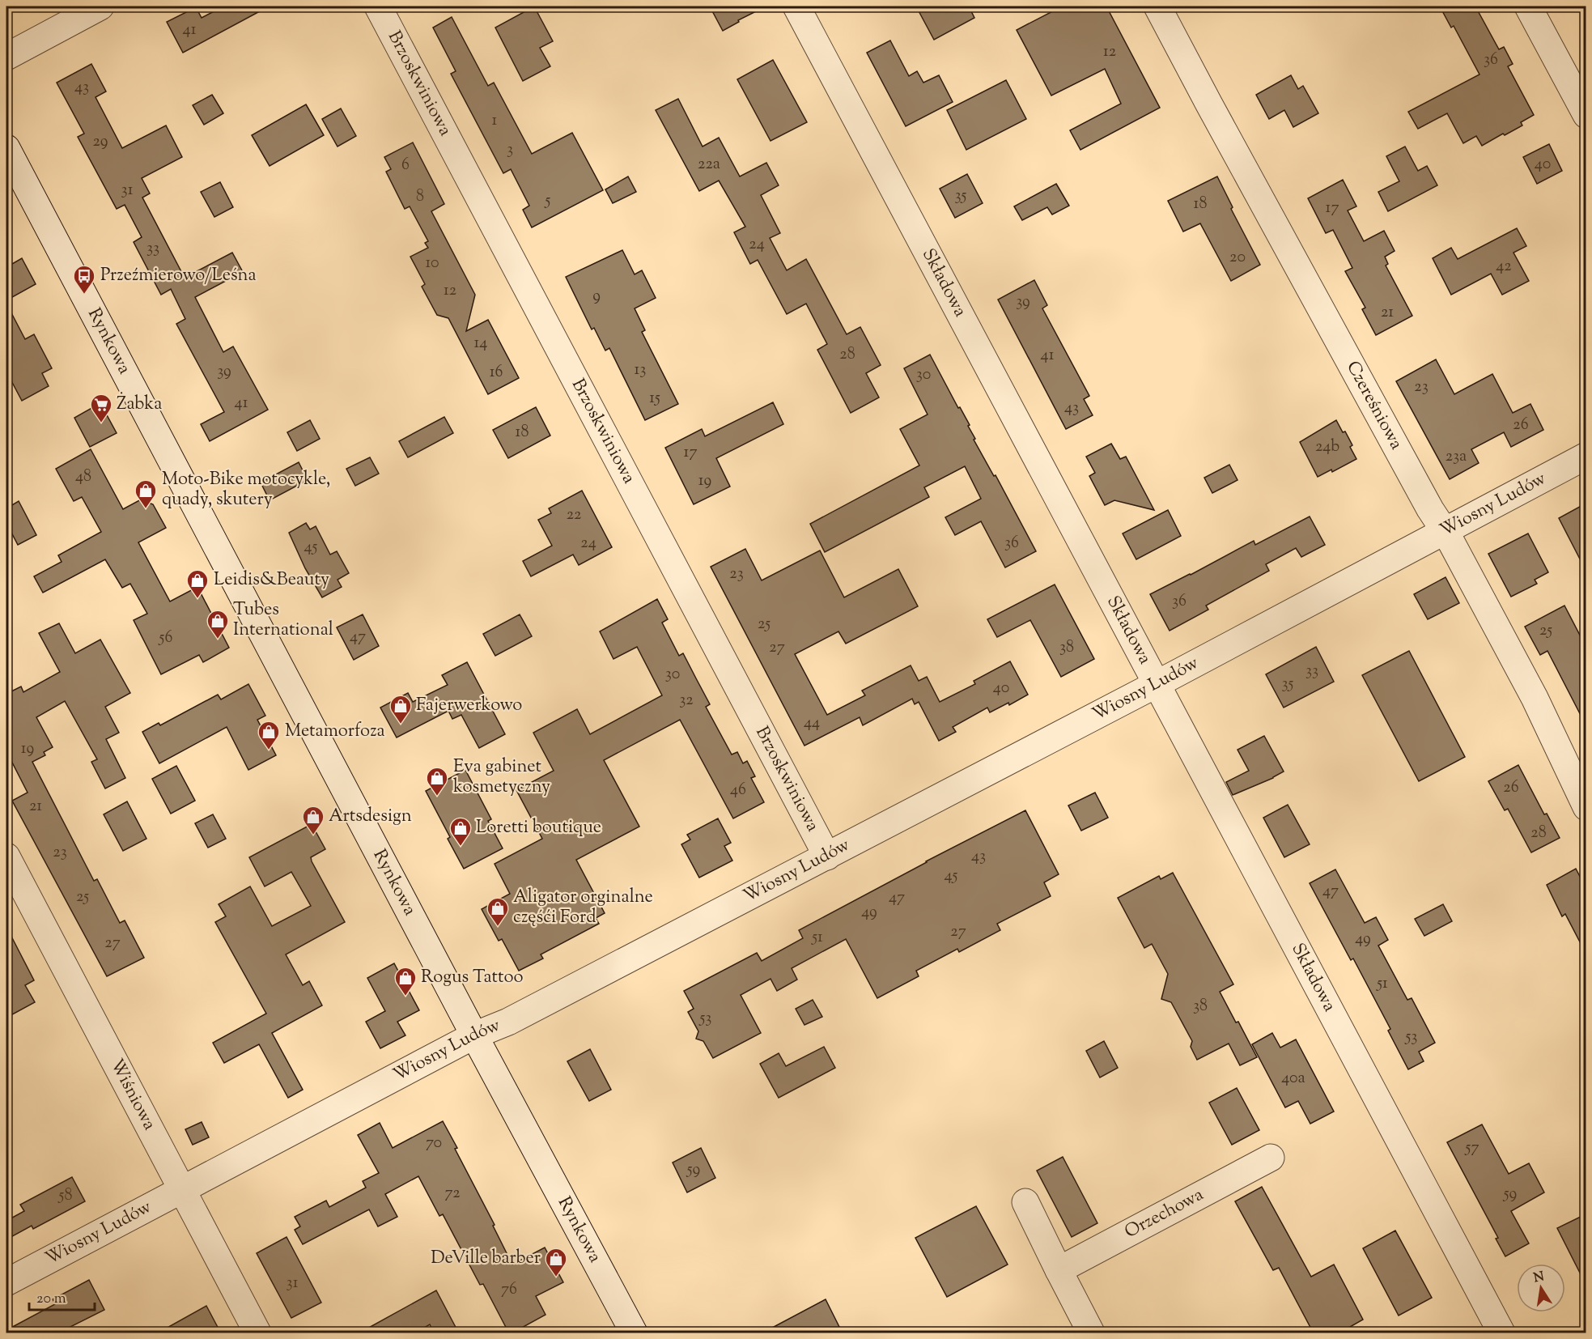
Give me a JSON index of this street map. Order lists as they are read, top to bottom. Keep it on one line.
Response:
{"streets":{"street":["Brzoskwiniowa","Składowa","Rynkowa","Czereśniowa","Wiosny Ludów","Wiśniowa","Orzechowa"]},"crossings":[["Brzoskwiniowa","Wiosny Ludów"],["Składowa","Wiosny Ludów"],["Rynkowa","Wiosny Ludów"],["Czereśniowa","Wiosny Ludów"],["Wiosny Ludów","Wiśniowa"]],"places":{"bus stop":["Przeźmierowo/Leśna"],"supermarket":["Żabka"],"shop":["Moto-Bike motocykle, quady, skutery","Leidis&Beauty","Tubes International","Fajerwerkowo","Metamorfoza","Eva gabinet kosmetyczny","Artsdesign","Loretti boutique","Aligator orginalne częśći Ford","Rogus Tattoo","DeVille barber"]},"house_numbers":["41","12","36","43","1","29","3","22a","40","6","31","35","8","5","18","17","24","33","20","10","42","12","9","39","21","14","28","41","13","39","16","30","23","15","41","43","26","18","24b","17","23a","48","19","22","24","36","45","23","36","25","25","47","56","27","38","33","30","35","40","32","44","19","26","46","21","28","23","43","45","47","25","47","49","27","51","49","27","51","38","53","53","40a","70","57","59","72","59","58","31","76"],"scale_bar":"20 m","north":"top"}
